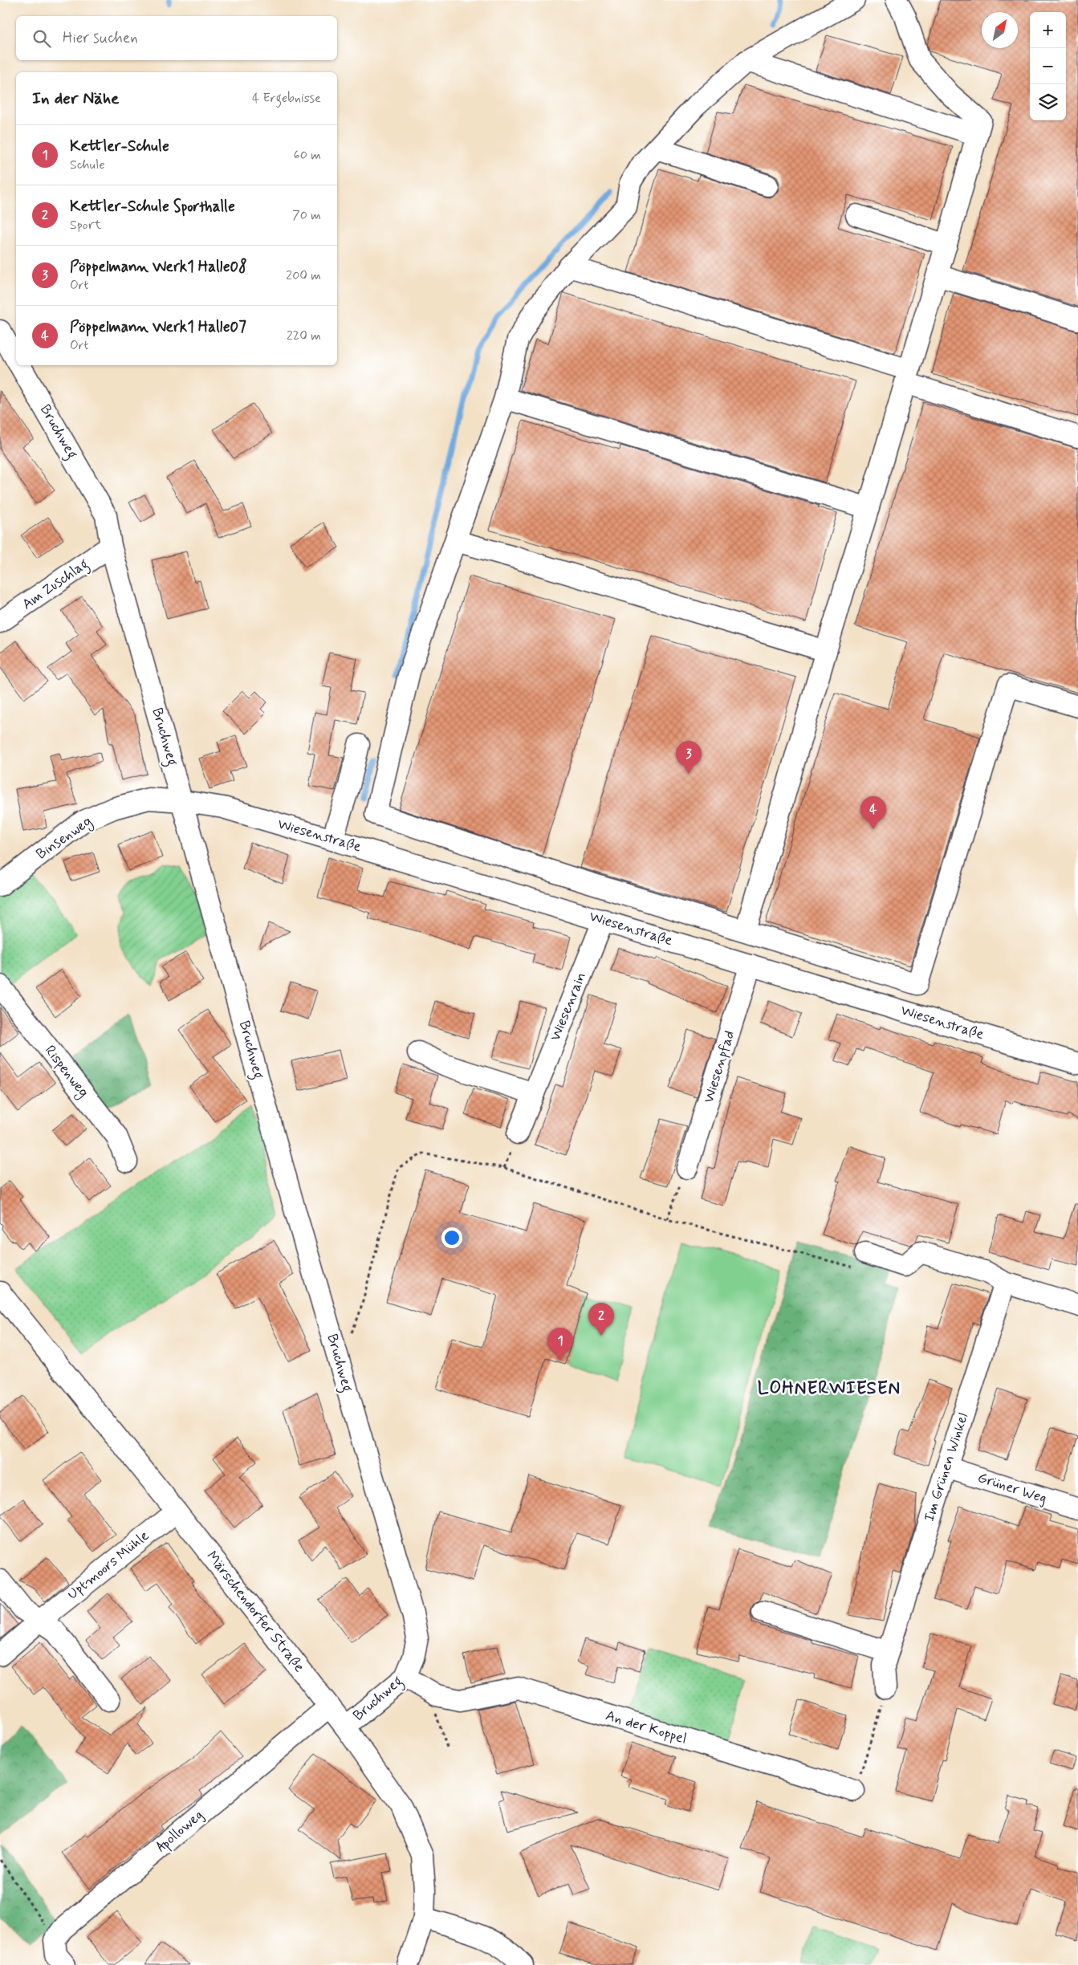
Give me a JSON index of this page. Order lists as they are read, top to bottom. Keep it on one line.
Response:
{"streets":{"street":["Bruchweg","Am Zuschlag","Wiesenstraße","Binsenweg","Wiesenrain","Wiesenpfad","Rispenweg","Im Grünen Winkel","Grüner Weg","Uptmoors Mühle","Märschendorfer Straße","An der Koppel","Apolloweg"]},"crossings":[["Bruchweg","Am Zuschlag"],["Bruchweg","Wiesenstraße"],["Bruchweg","Binsenweg"],["Bruchweg","Märschendorfer Straße"],["Bruchweg","An der Koppel"],["Wiesenstraße","Binsenweg"],["Wiesenstraße","Wiesenrain"],["Wiesenstraße","Wiesenpfad"],["Im Grünen Winkel","Grüner Weg"],["Uptmoors Mühle","Märschendorfer Straße"],["Märschendorfer Straße","Apolloweg"]],"districts":["LOHNERWIESEN"],"north":"top right","page":{"map_buttons":["+","−"],"search":"Hier suchen","heading":["In der Nähe","4 Ergebnisse"],"list":[{"mark":"1","name":"Kettler-Schule","note":"Schule","value":"60 m"},{"mark":"2","name":"Kettler-Schule Sporthalle","note":"Sport","value":"70 m"},{"mark":"3","name":"Pöppelmann Werk1 Halle08","note":"Ort","value":"200 m"},{"mark":"4","name":"Pöppelmann Werk1 Halle07","note":"Ort","value":"220 m"}],"pins":["3","4","2","1"]}}
